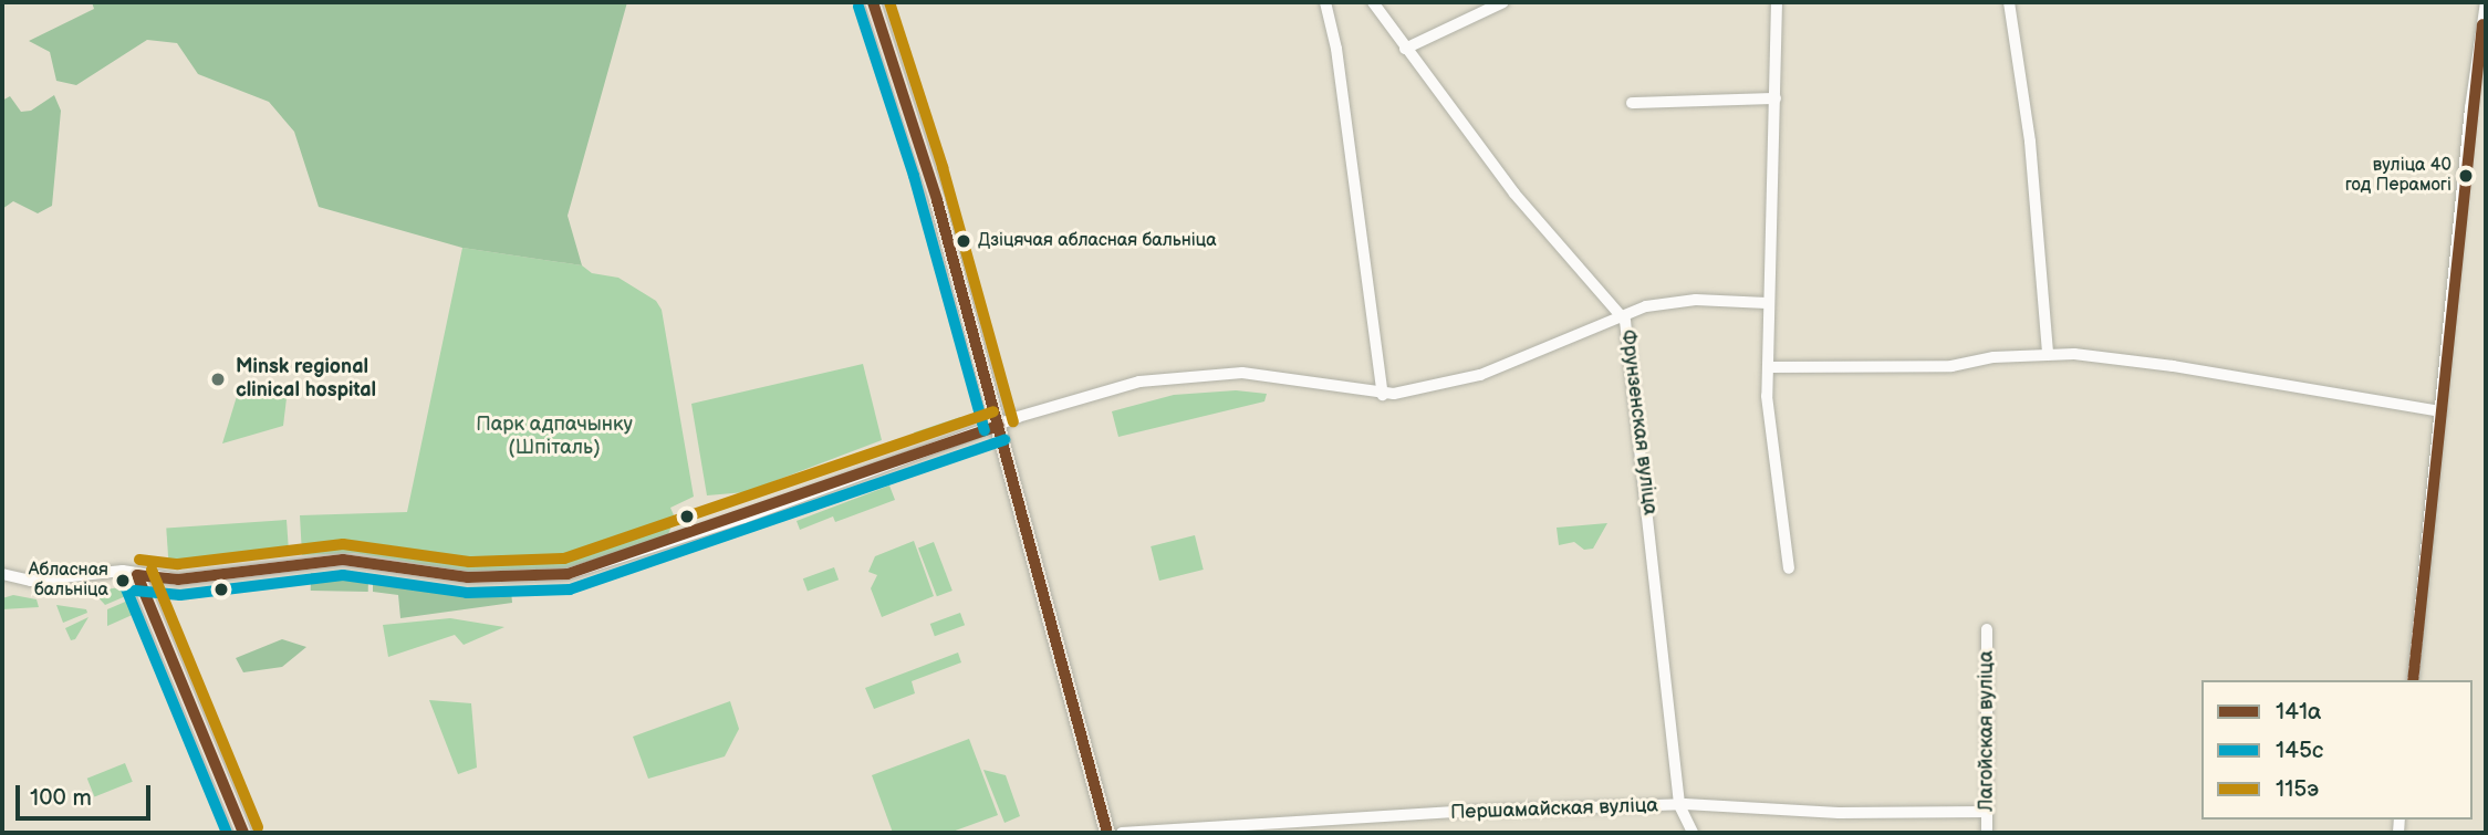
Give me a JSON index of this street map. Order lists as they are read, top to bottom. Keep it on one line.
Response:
{"streets":{"street":["Фрунзенская вуліца","Лагойская вуліца","Першамайская вуліца"]},"crossings":[["Фрунзенская вуліца","Першамайская вуліца"],["Лагойская вуліца","Першамайская вуліца"]],"parks":["Парк адпачынку (Шпіталь)"],"places":["вуліца 40 год Перамогі","Дзіцячая абласная бальніца","Minsk regional clinical hospital","Абласная бальніца"],"lines":["transit line 141а","transit line 115э","transit line 145с"],"legend":["141а","145с","115э"],"scale_bar":"100 m"}
